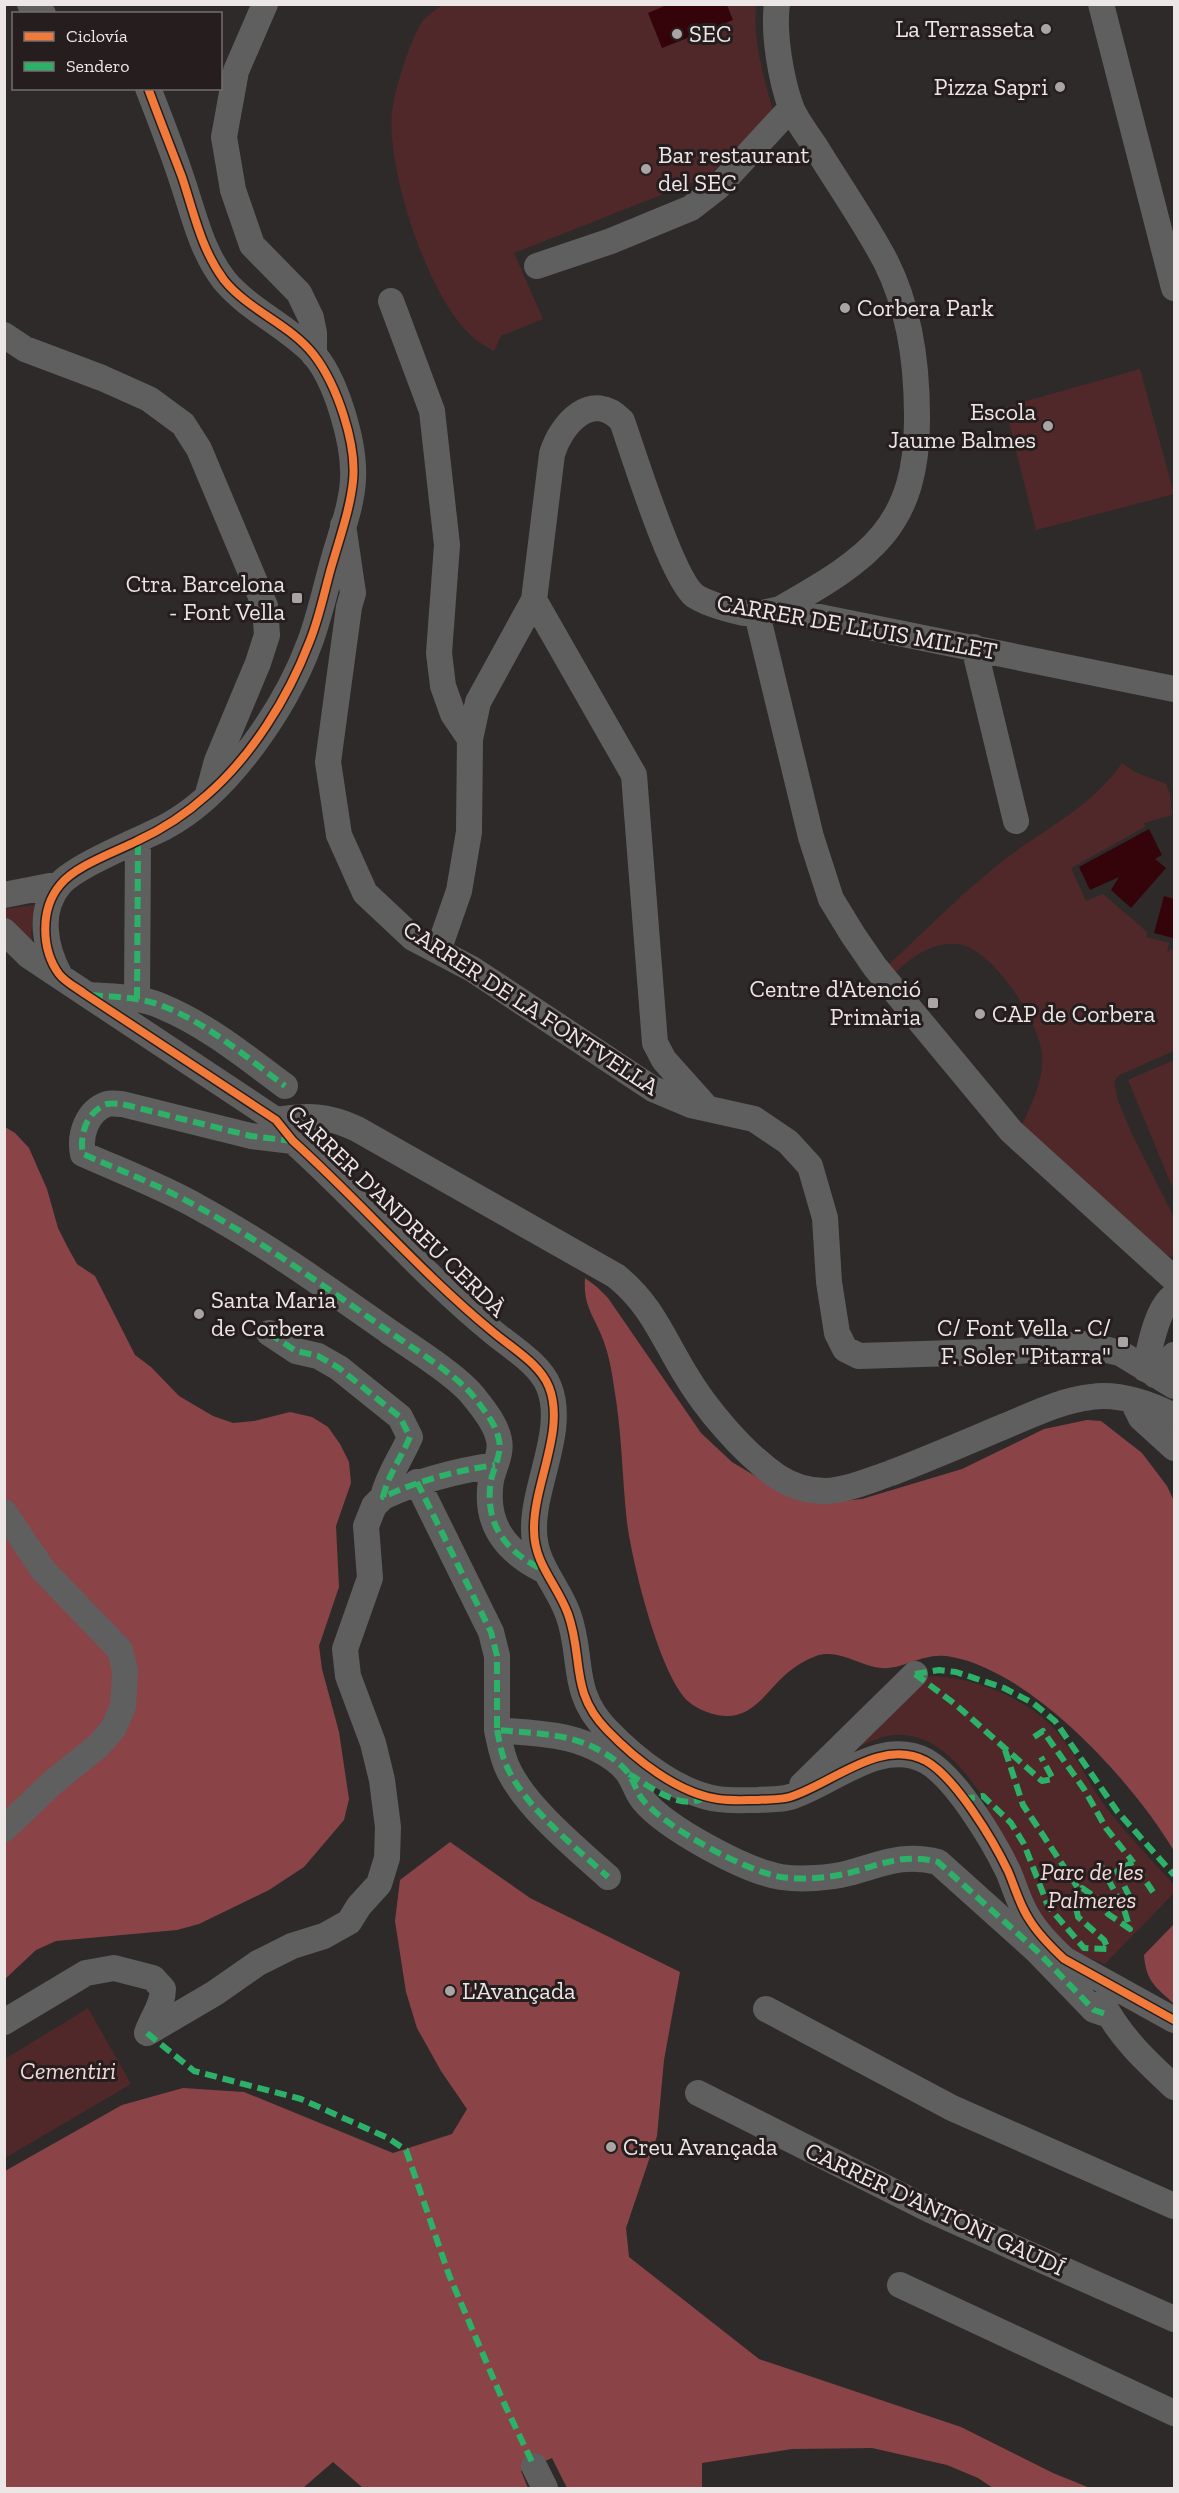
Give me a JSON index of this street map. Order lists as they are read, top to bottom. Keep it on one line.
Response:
{"streets":{"street":["CARRER DE LLUIS MILLET","CARRER DE LA FONTVELLA","CARRER D'ANDREU CERDÀ","CARRER D'ANTONI GAUDÍ"]},"crossings":[["CARRER DE LLUIS MILLET","CARRER DE LA FONTVELLA"]],"parks":["Parc de les Palmeres","Cementiri"],"places":{"other":["La Terrasseta","SEC","Pizza Sapri","Bar restaurant del SEC","Corbera Park","Escola Jaume Balmes","CAP de Corbera","Santa Maria de Corbera","L'Avançada","Creu Avançada"],"transit":["Ctra. Barcelona - Font Vella","Centre d'Atenció Primària","C/ Font Vella - C/ F. Soler \"Pitarra\""]},"legend":["Ciclovía","Sendero"]}
